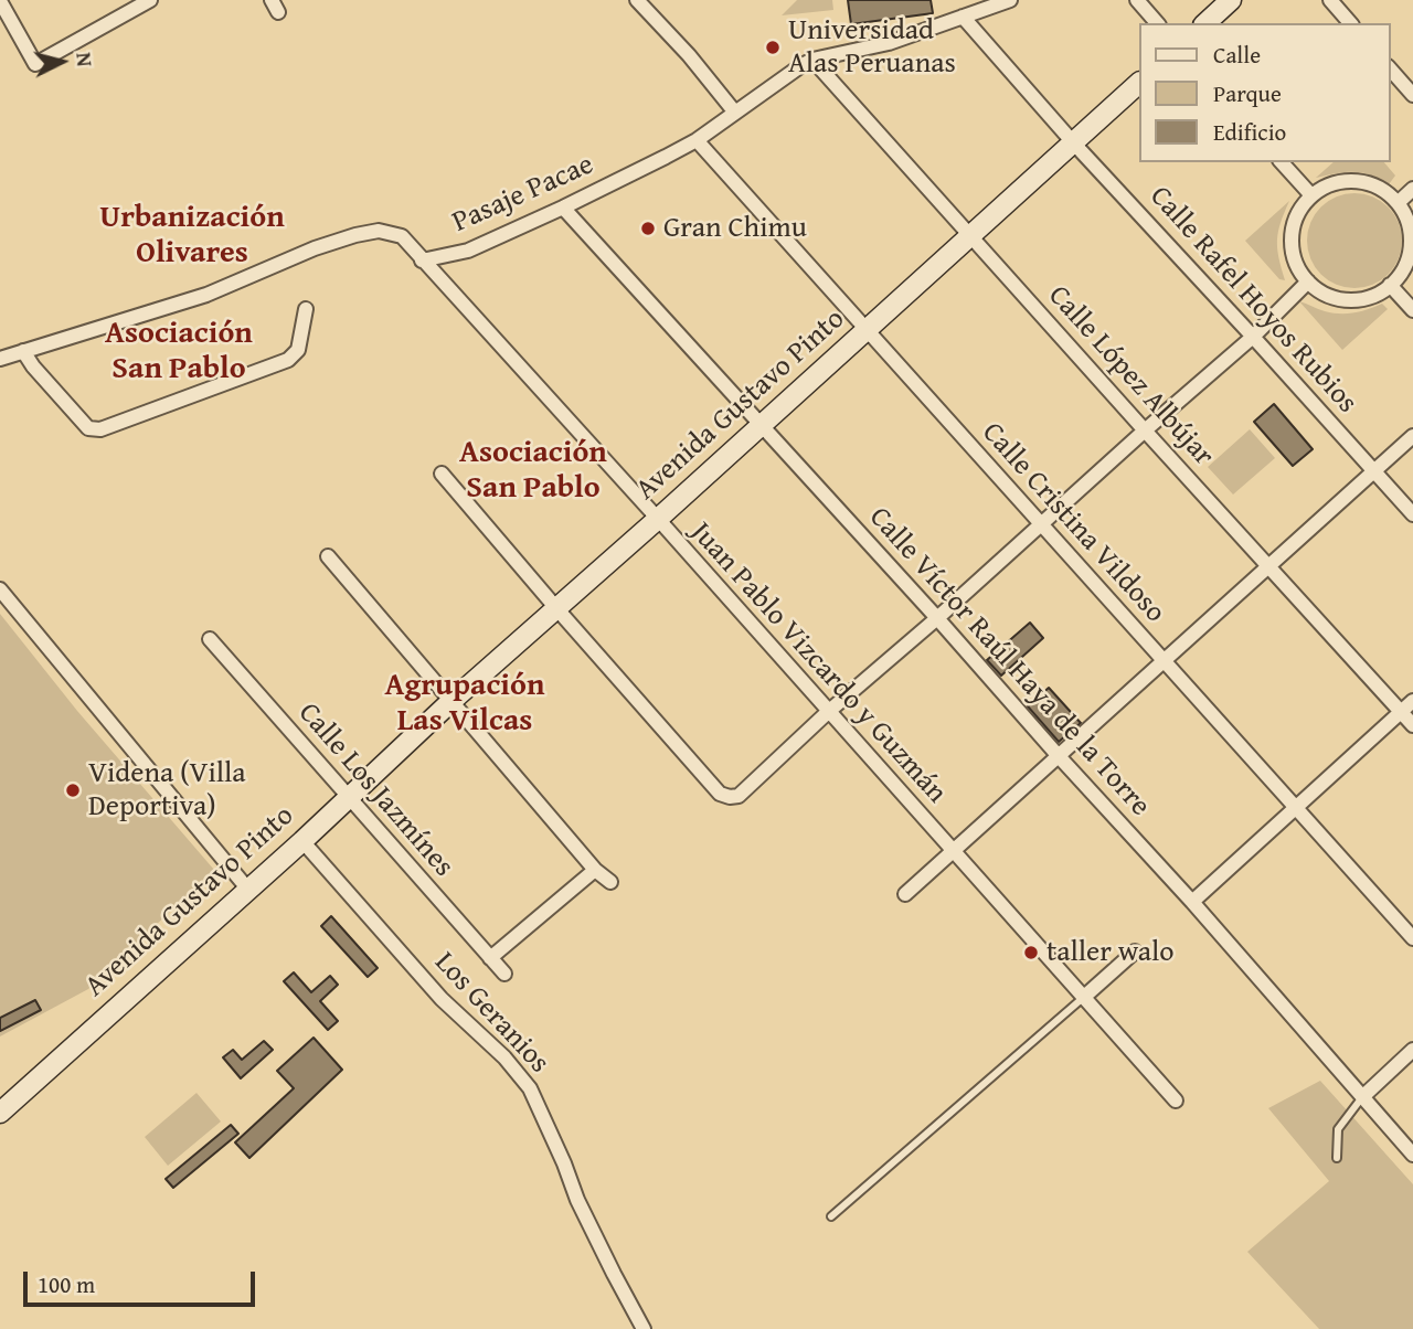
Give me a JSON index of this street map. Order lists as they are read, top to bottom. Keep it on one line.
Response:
{"streets":{"main road":["Avenida Gustavo Pinto"],"street":["Pasaje Pacae","Calle Rafel Hoyos Rubios","Calle López Albújar","Calle Cristina Vildoso","Calle Víctor Raúl Haya de la Torre","Juan Pablo Vizcardo y Guzmán","Calle Los Jazmínes","Los Geranios"]},"crossings":[["Pasaje Pacae","Calle Rafel Hoyos Rubios"],["Pasaje Pacae","Calle López Albújar"],["Pasaje Pacae","Calle Cristina Vildoso"],["Pasaje Pacae","Calle Víctor Raúl Haya de la Torre"],["Pasaje Pacae","Juan Pablo Vizcardo y Guzmán"],["Calle Rafel Hoyos Rubios","Avenida Gustavo Pinto"],["Calle López Albújar","Avenida Gustavo Pinto"],["Avenida Gustavo Pinto","Calle Cristina Vildoso"],["Avenida Gustavo Pinto","Calle Víctor Raúl Haya de la Torre"],["Avenida Gustavo Pinto","Juan Pablo Vizcardo y Guzmán"],["Avenida Gustavo Pinto","Calle Los Jazmínes"],["Avenida Gustavo Pinto","Los Geranios"]],"districts":["Urbanización Olivares","Asociación San Pablo","Asociación San Pablo","Agrupación Las Vilcas"],"places":["Universidad Alas Peruanas","Gran Chimu","Videna (Villa Deportiva)","taller walo"],"legend":["Calle","Parque","Edificio"],"scale_bar":"100 m","north":"right"}
